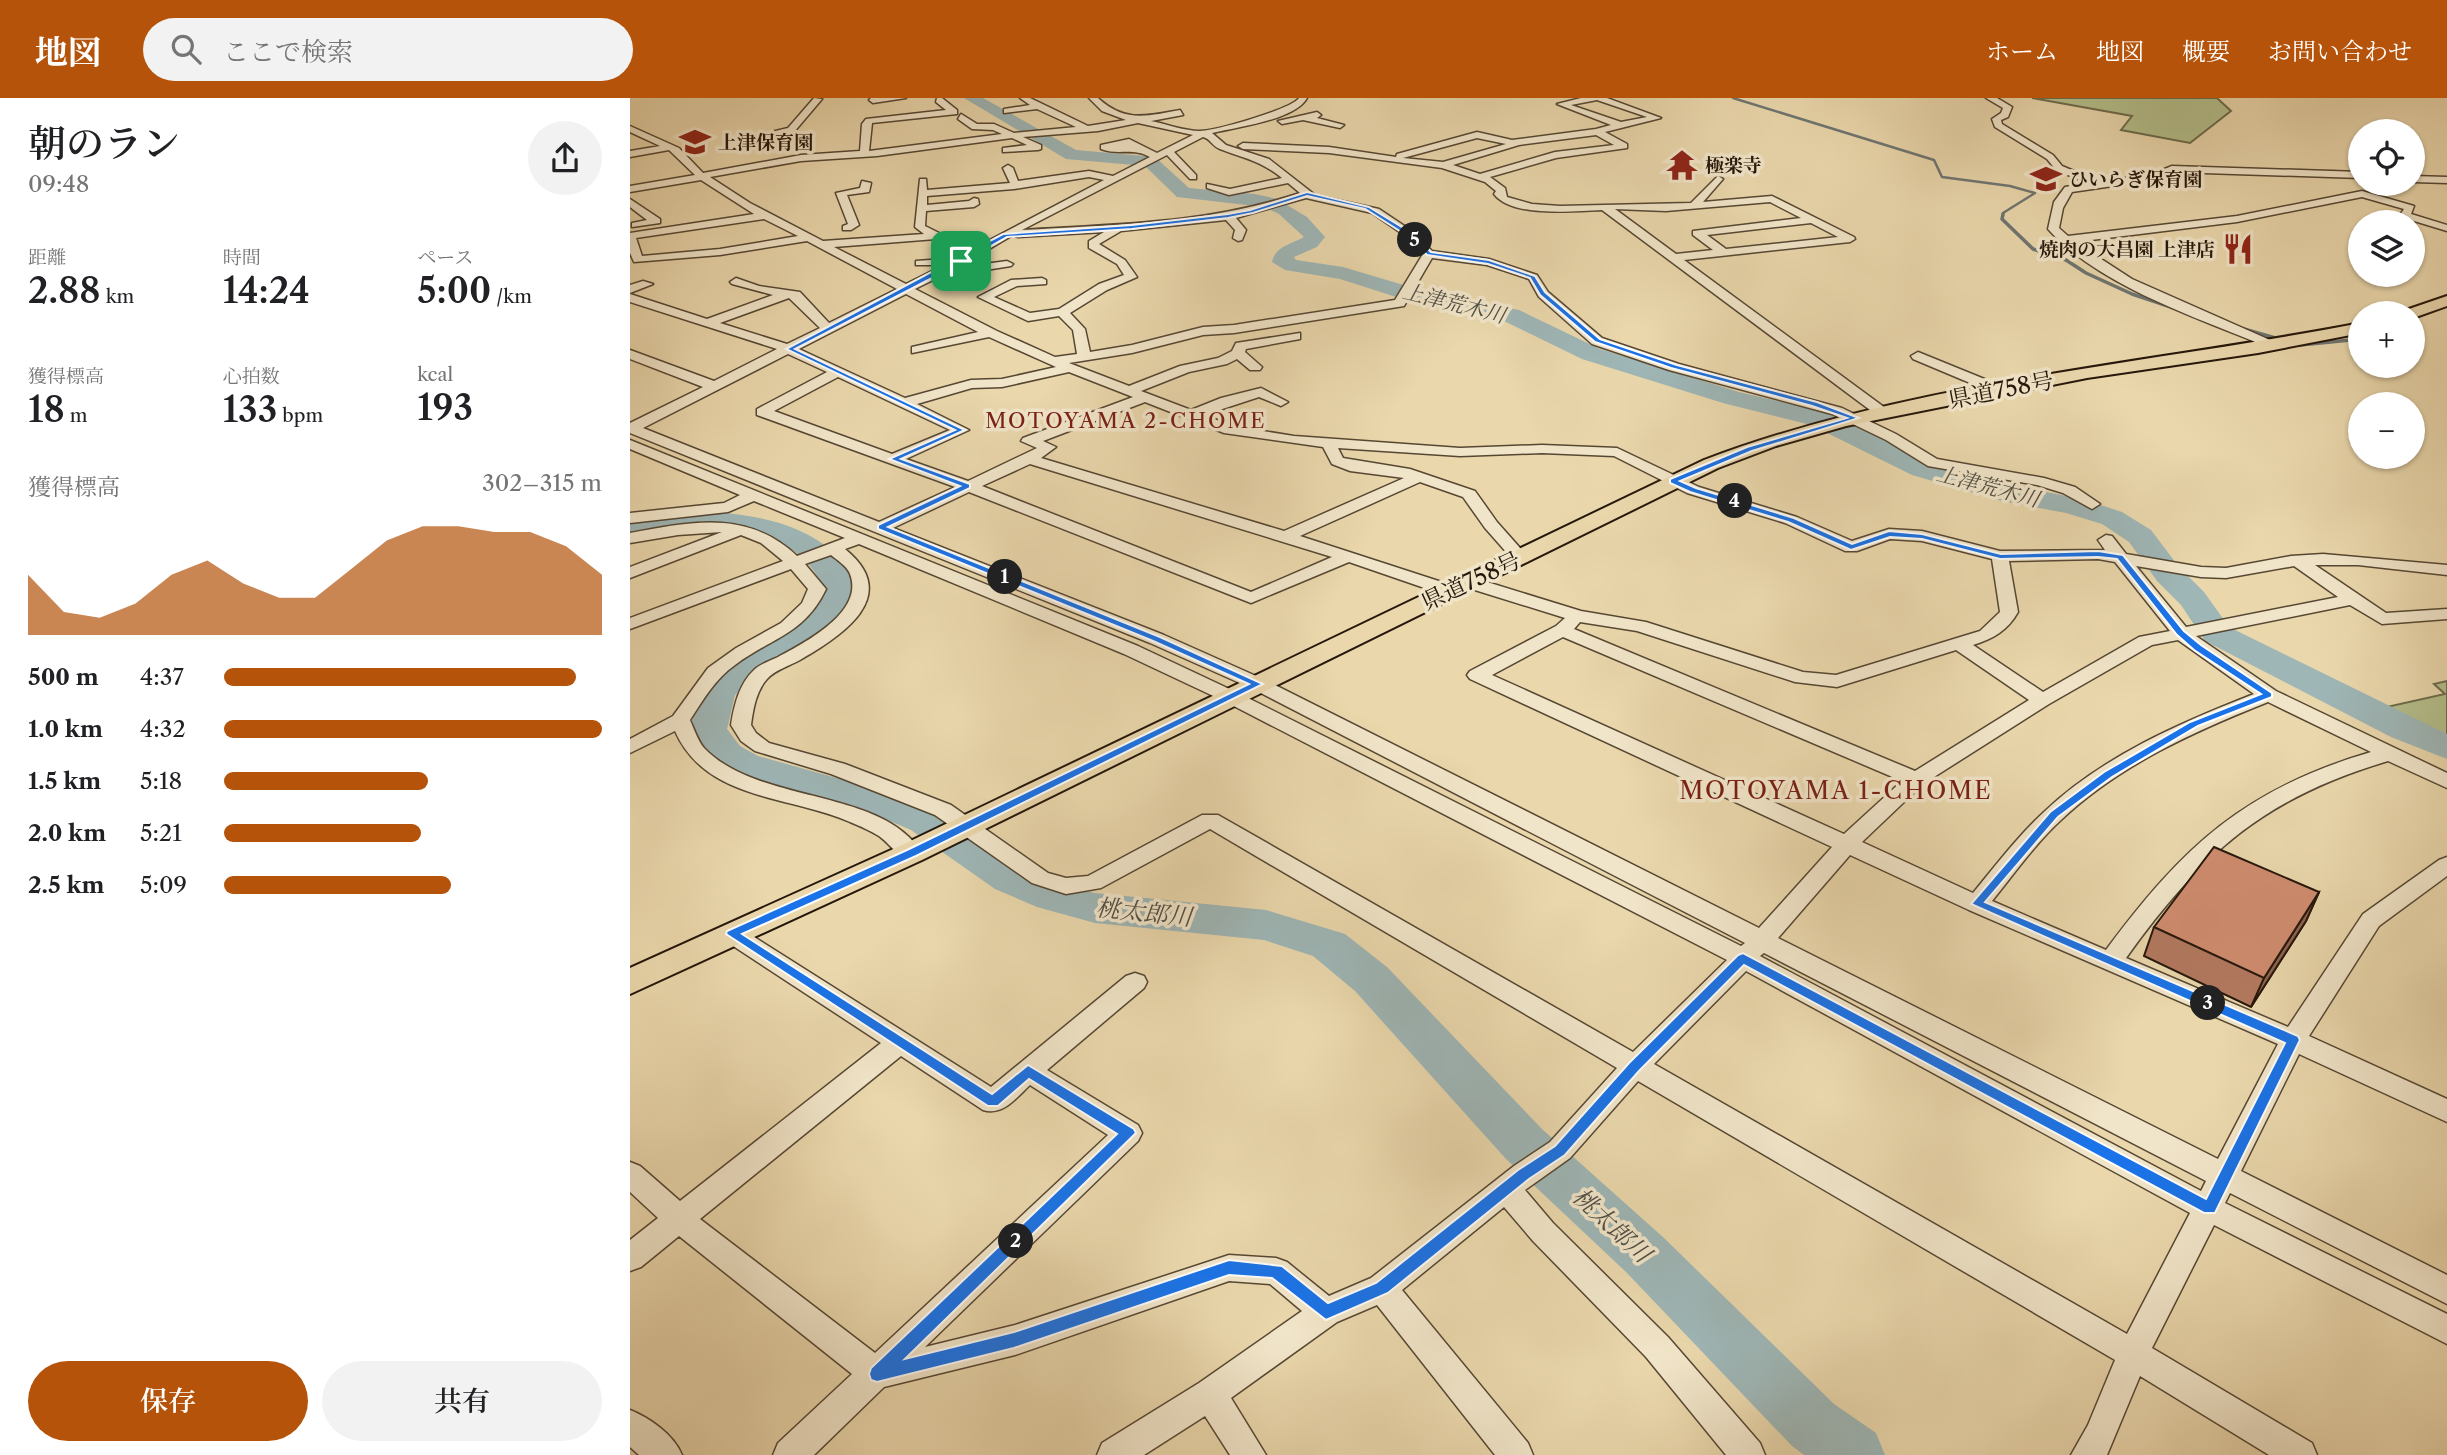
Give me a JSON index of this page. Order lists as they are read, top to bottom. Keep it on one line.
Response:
{"streets":{"main road":["県道758号"]},"districts":["MOTOYAMA 2-CHOME","MOTOYAMA 1-CHOME"],"water":["上津荒木川","桃太郎川"],"places":{"school or university":["上津保育園","ひいらぎ保育園"],"temple":["極楽寺"],"restaurant":["焼肉の大昌園 上津店"]},"page":{"header":"地図","search":"ここで検索","nav":["ホーム","地図","概要","お問い合わせ"],"heading":["朝のラン","09:48"],"map_buttons":["+","−"],"stats":[["距離","2.88 km"],["時間","14:24"],["ペース","5:00 /km"],["獲得標高","18 m"],["心拍数","133 bpm"],["kcal","193"]],"pins":["5","4","1","3","2"],"chart":["獲得標高","302–315 m"],"list":[{"name":"500 m","note":"4:37"},{"name":"1.0 km","note":"4:32"},{"name":"1.5 km","note":"5:18"},{"name":"2.0 km","note":"5:21"},{"name":"2.5 km","note":"5:09"}],"buttons":["保存","共有"]}}
